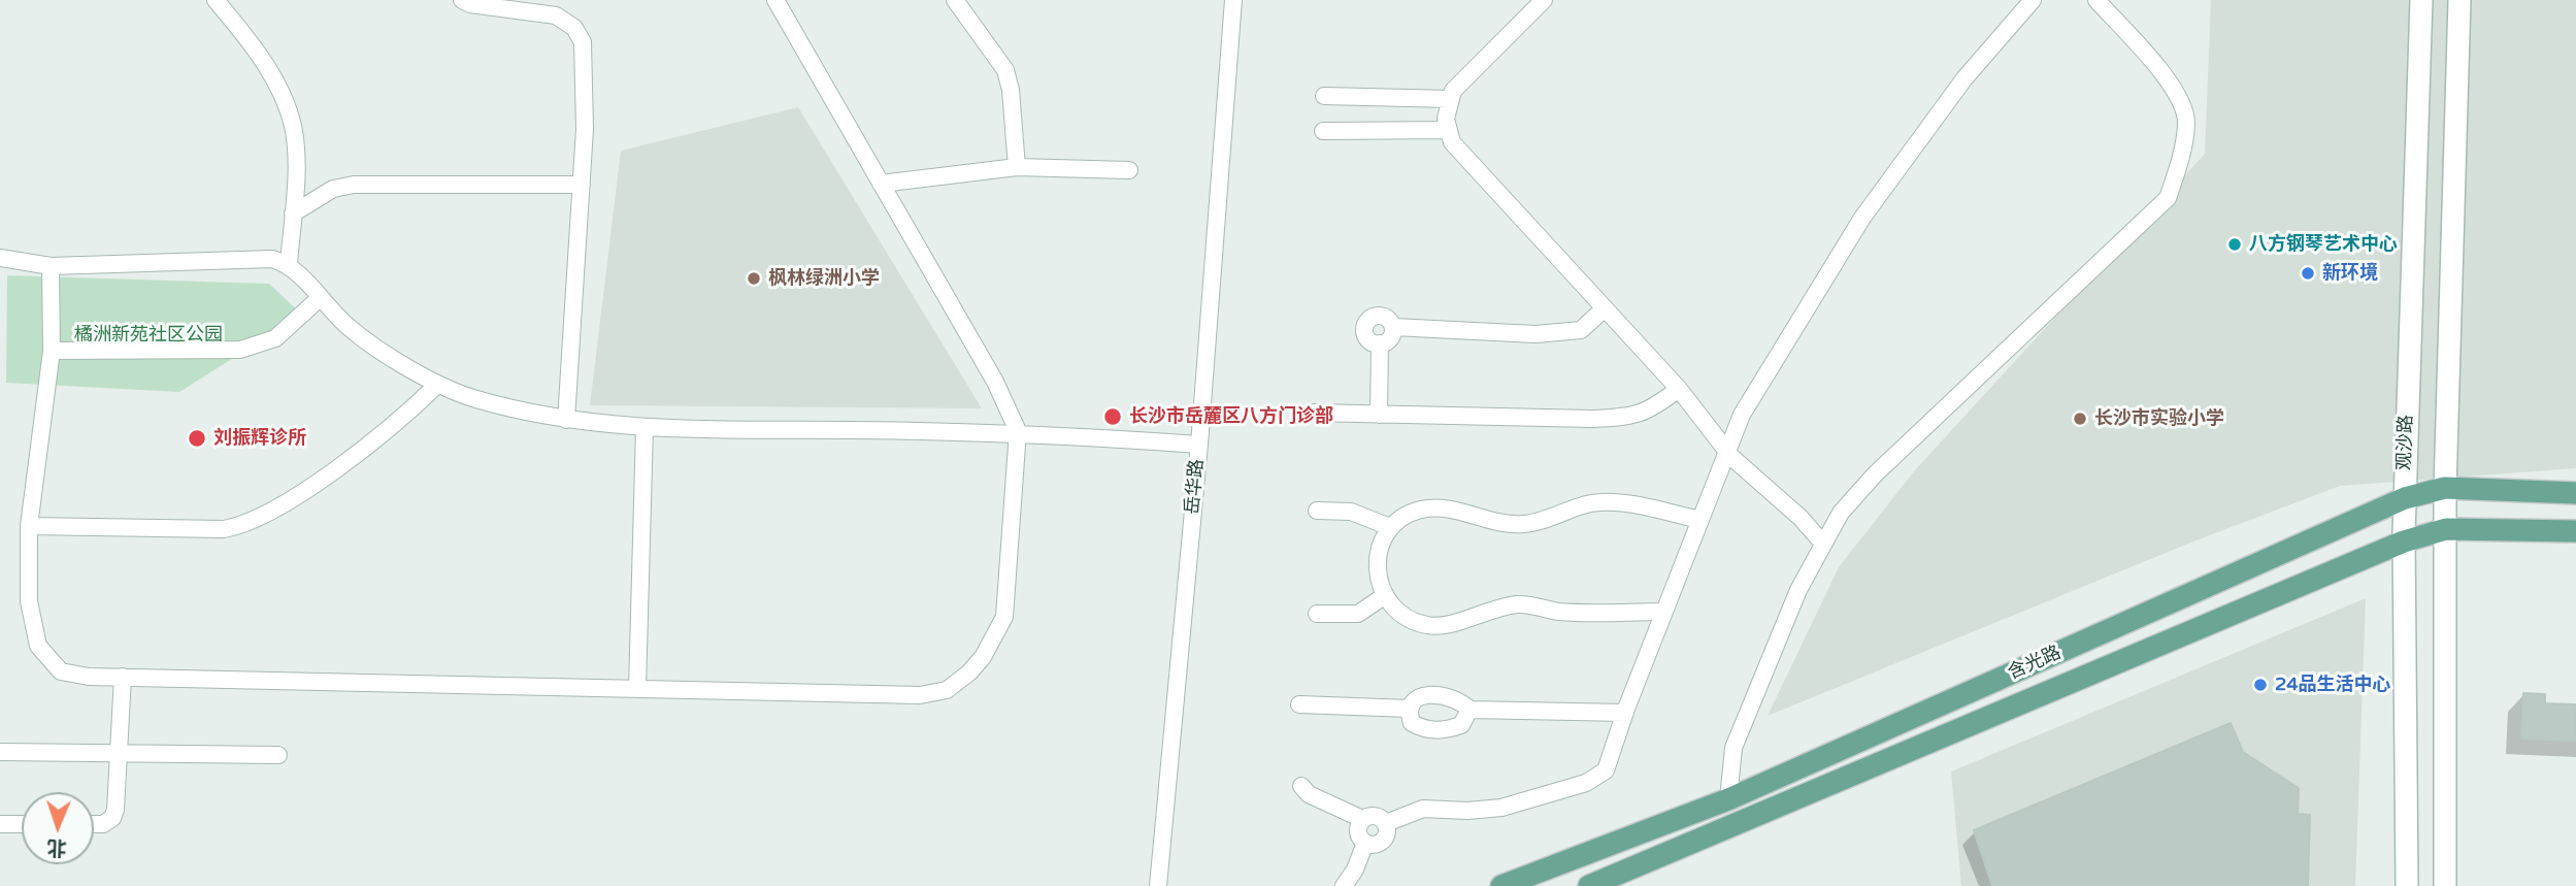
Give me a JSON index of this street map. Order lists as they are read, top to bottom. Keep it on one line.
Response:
{"streets":{"main road":["观沙路","含光路"],"street":["岳华路"]},"crossings":[["观沙路","含光路"]],"parks":["橘洲新苑社区公园"],"places":["八方钢琴艺术中心","新环境","枫林绿洲小学","长沙市岳麓区八方门诊部","长沙市实验小学","刘振辉诊所","24品生活中心"],"north":"bottom"}
